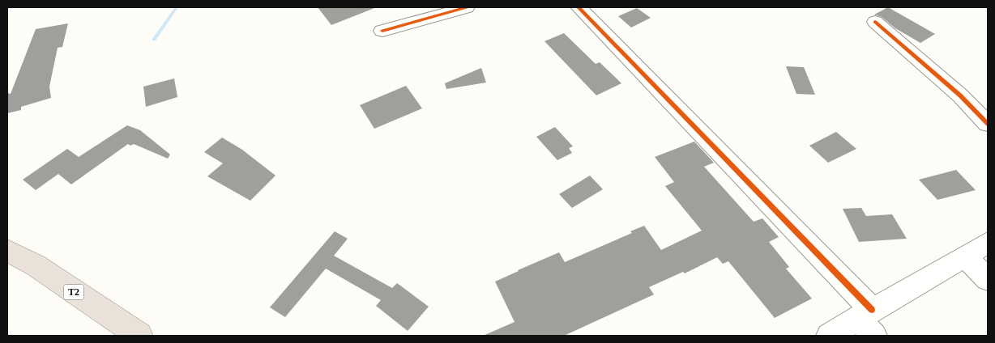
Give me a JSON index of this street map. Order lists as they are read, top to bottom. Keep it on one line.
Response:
{"streets":{"highway":["T2"]}}
